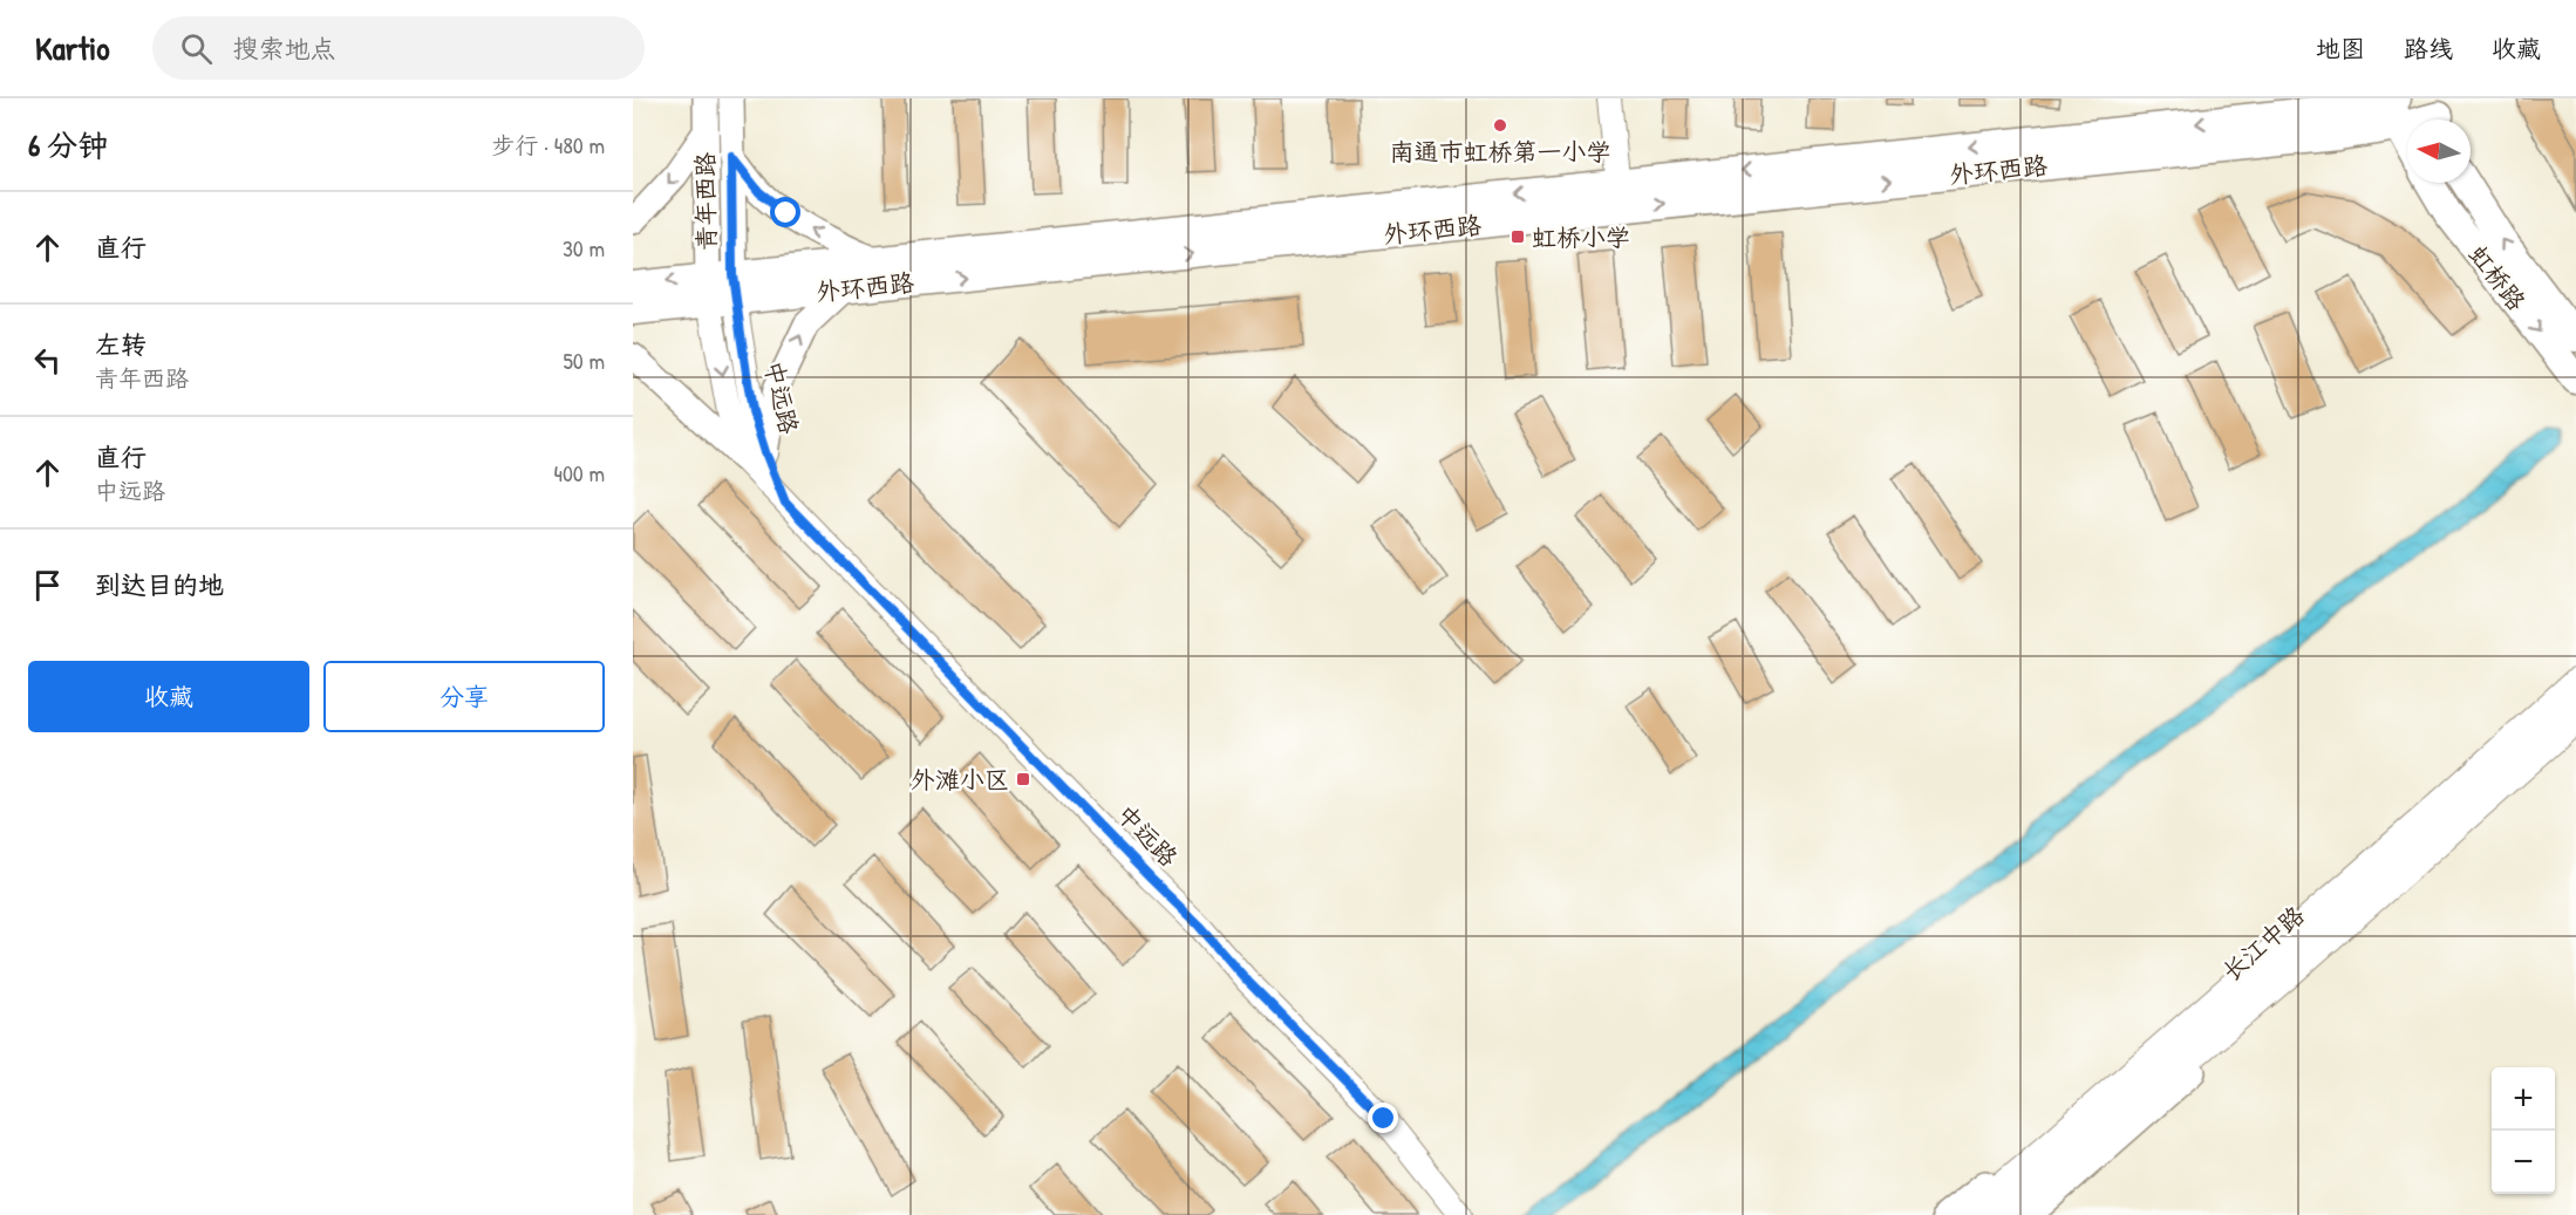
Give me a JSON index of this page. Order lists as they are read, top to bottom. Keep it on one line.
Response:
{"streets":{"highway":["长江中路"],"main road":["外环西路","青年西路","虹桥路"],"street":["中远路"]},"crossings":[["外环西路","青年西路"],["外环西路","中远路"],["青年西路","中远路"]],"places":{"other":["南通市虹桥第一小学"],"transit":["虹桥小学","外滩小区"]},"north":"left","page":{"header":"Kartio","search":"搜索地点","nav":["地图","路线","收藏"],"heading":["6 分钟","步行 · 480 m"],"list":[["直行","30 m"],["左转","青年西路","50 m"],["直行","中远路","400 m"],"到达目的地"],"buttons":["收藏","分享"],"map_buttons":["+","−"]}}
